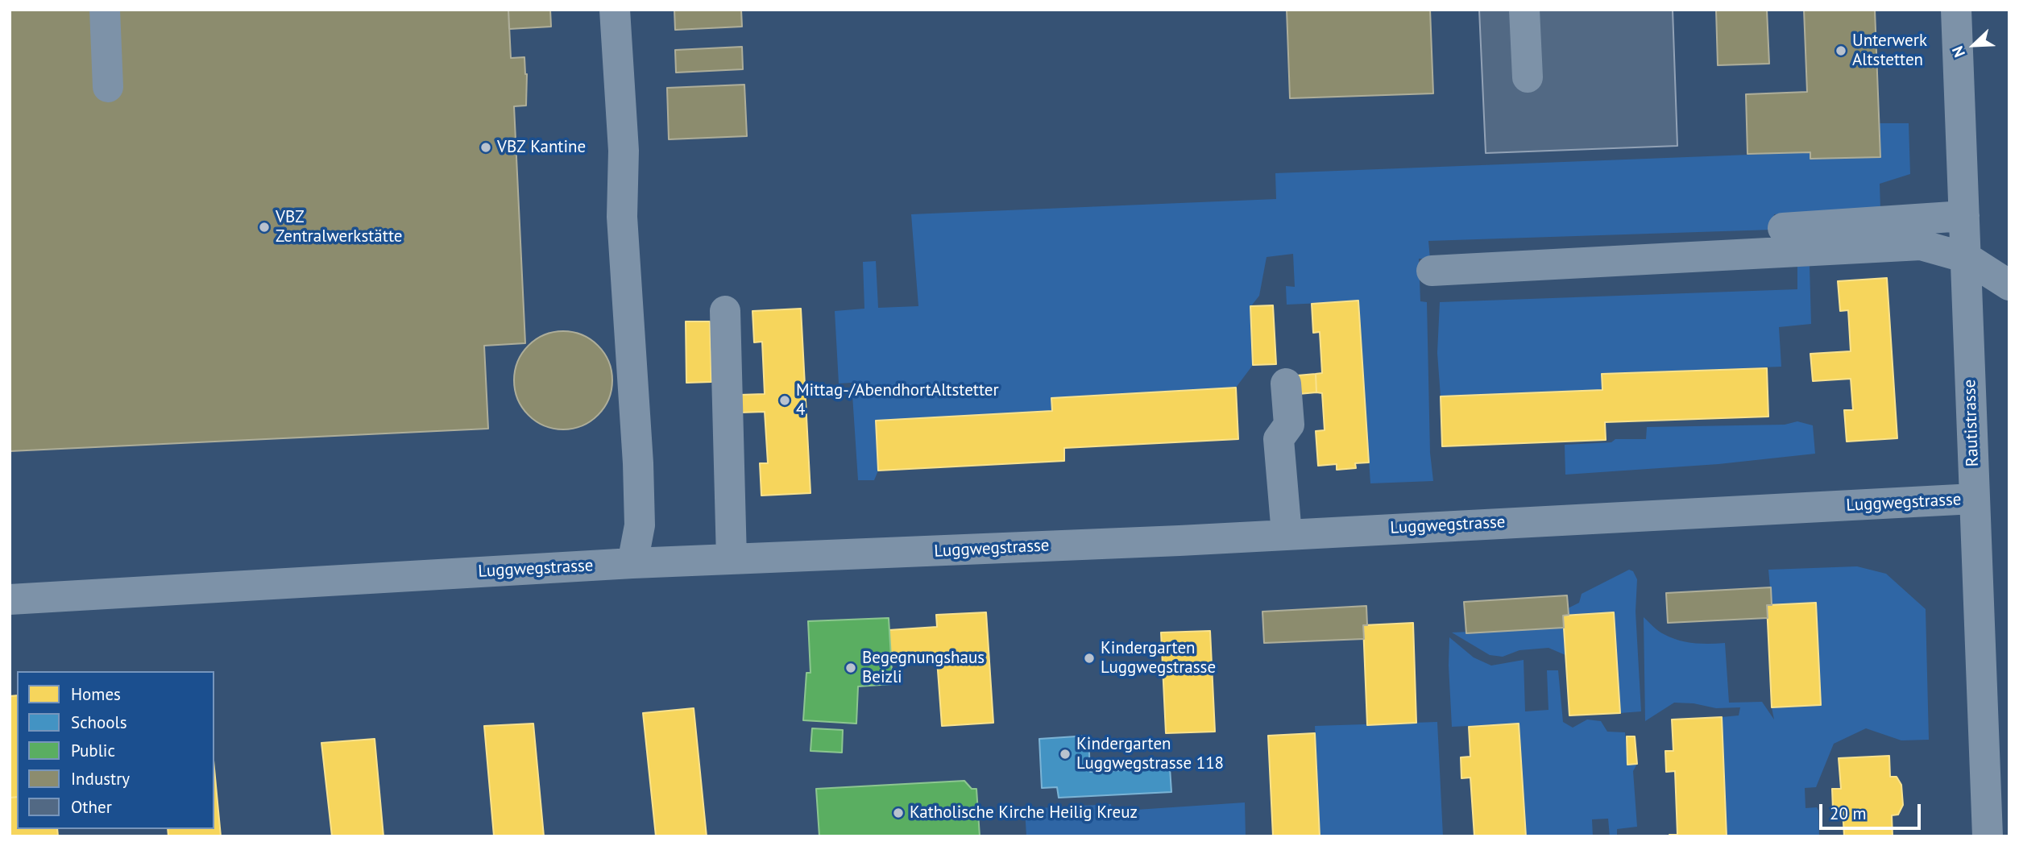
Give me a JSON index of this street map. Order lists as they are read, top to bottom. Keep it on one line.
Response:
{"streets":{"street":["Rautistrasse","Luggwegstrasse"]},"crossings":[["Rautistrasse","Luggwegstrasse"]],"places":["Unterwerk Altstetten","VBZ Kantine","VBZ Zentralwerkstätte","Mittag-/AbendhortAltstetter 4","Kindergarten Luggwegstrasse","Begegnungshaus Beizli","Kindergarten Luggwegstrasse 118","Katholische Kirche Heilig Kreuz"],"legend":["Homes","Schools","Public","Industry","Other"],"scale_bar":"20 m","north":"bottom left"}
